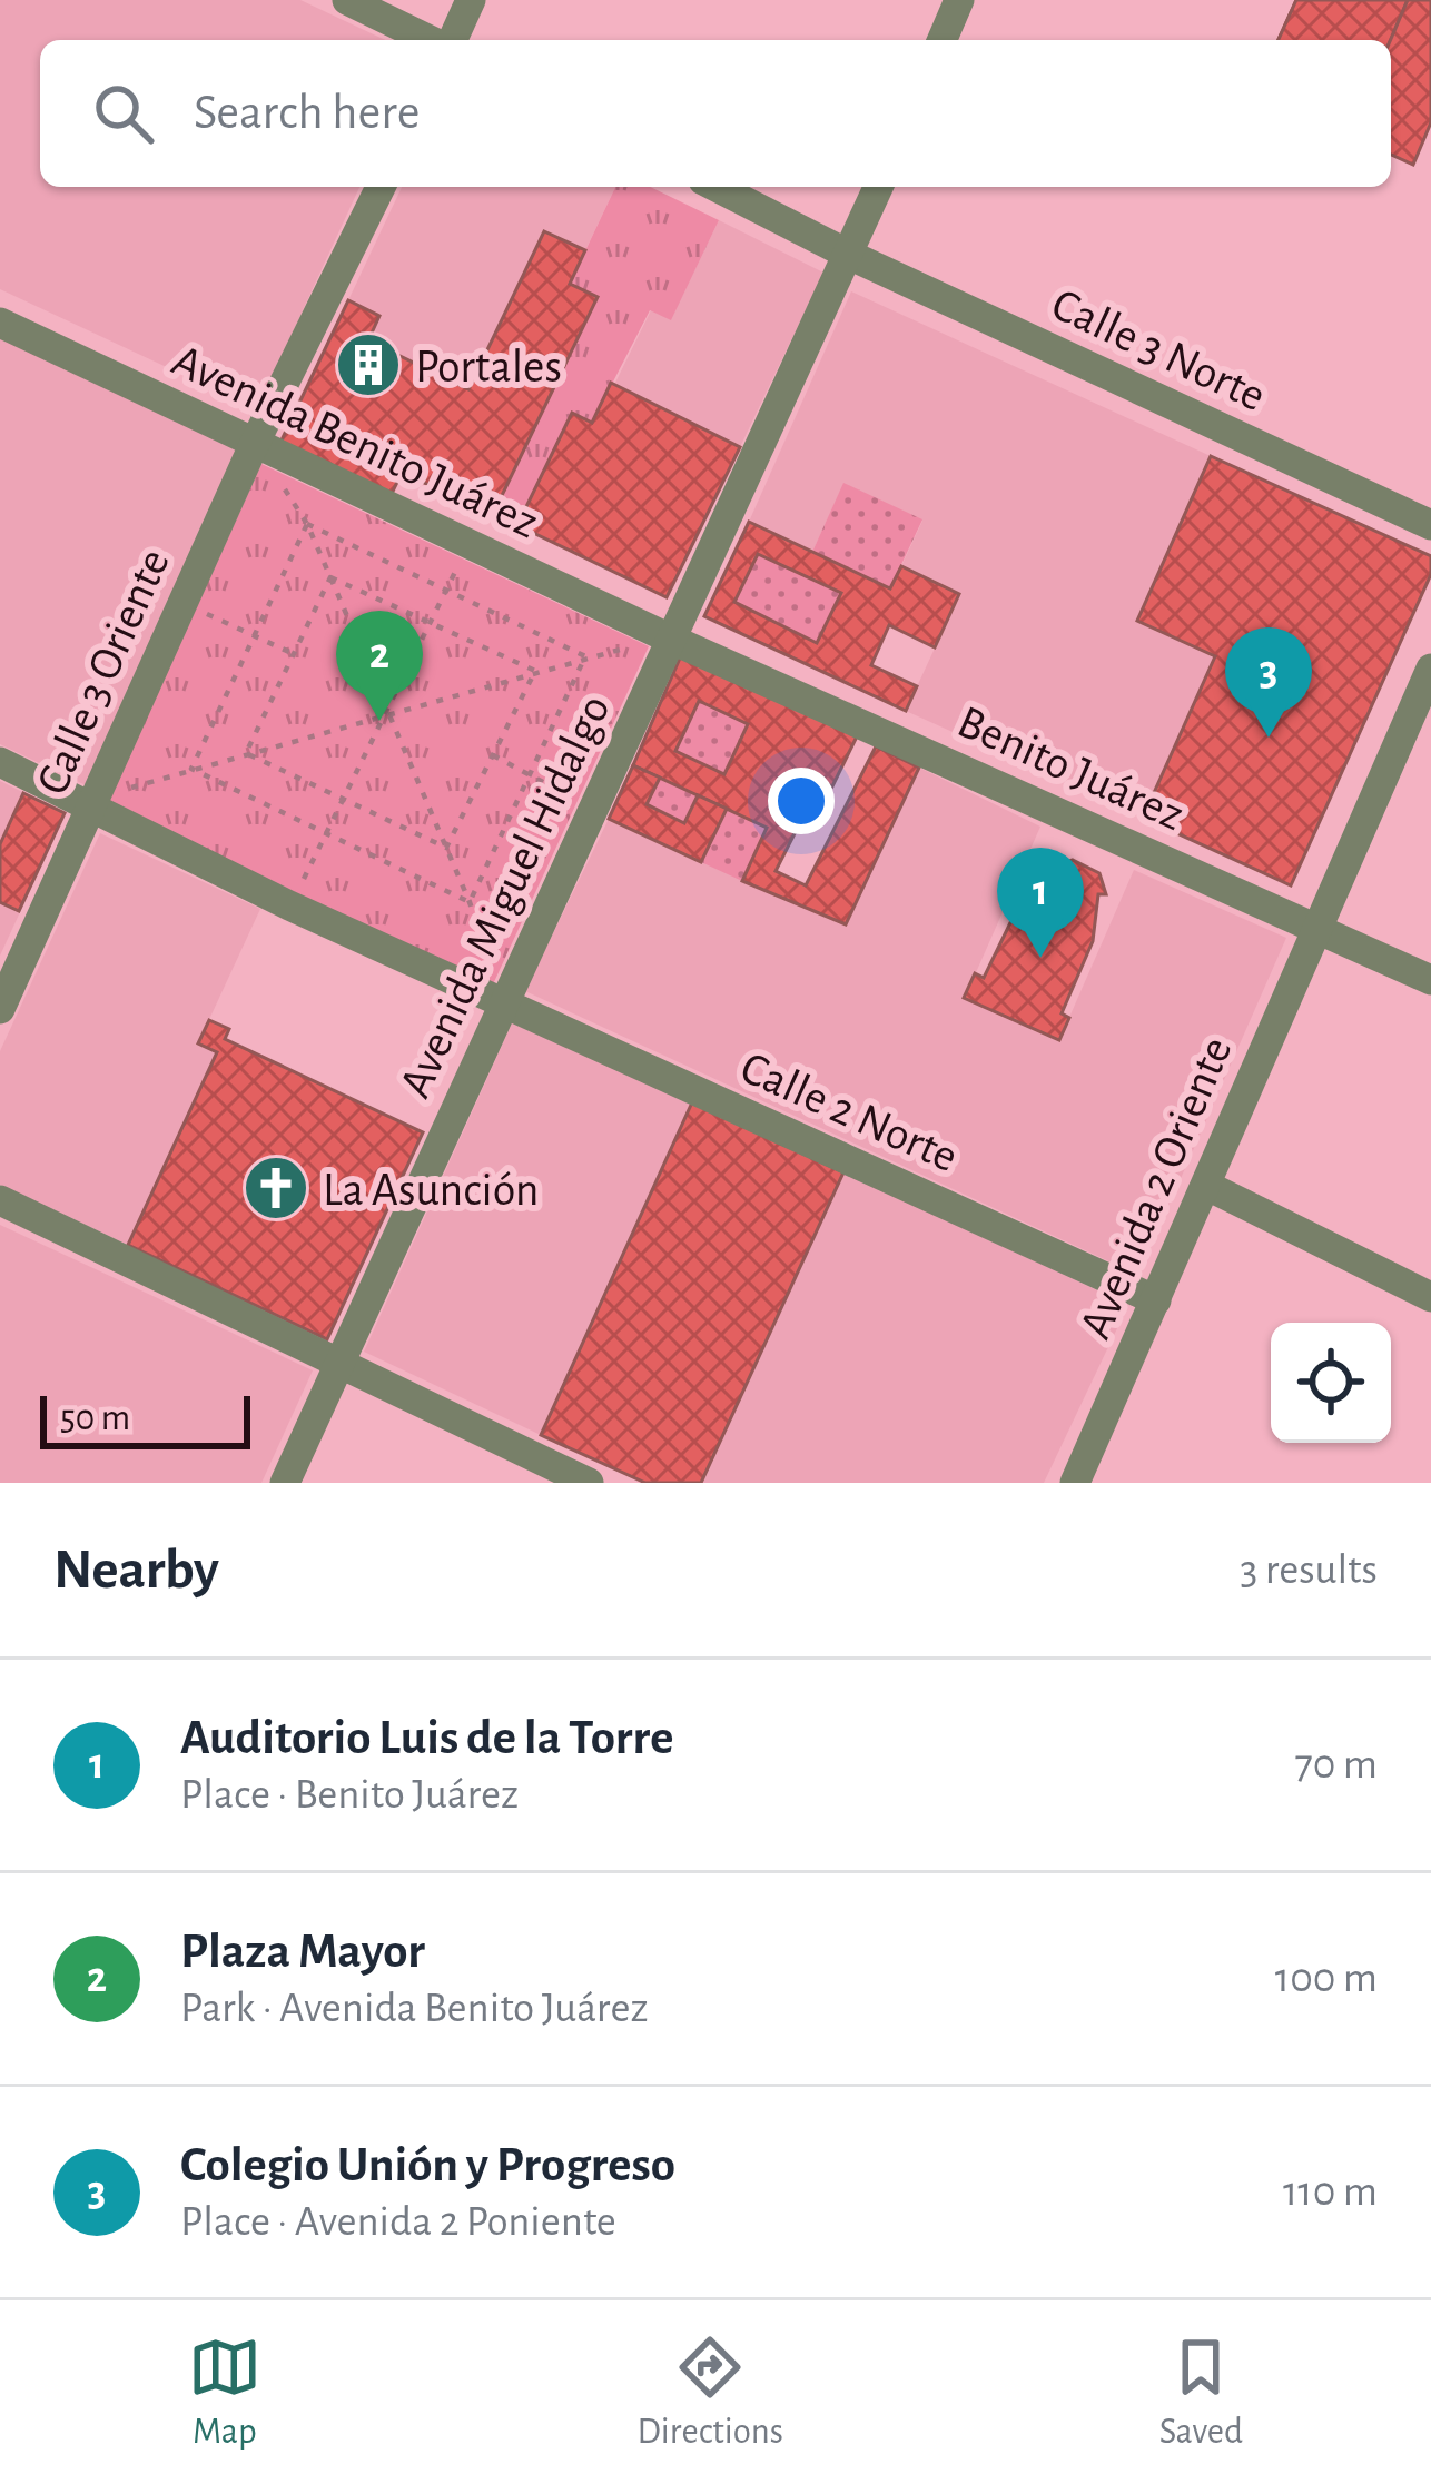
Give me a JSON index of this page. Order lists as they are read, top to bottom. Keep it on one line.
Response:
{"streets":{"street":["Calle 3 Norte","Avenida Benito Juárez","Calle 3 Oriente","Benito Juárez","Avenida Miguel Hidalgo","Calle 2 Norte","Avenida 2 Oriente"]},"crossings":[["Calle 3 Norte","Avenida Miguel Hidalgo"],["Avenida Benito Juárez","Calle 3 Oriente"],["Avenida Benito Juárez","Benito Juárez"],["Avenida Benito Juárez","Avenida Miguel Hidalgo"],["Calle 3 Oriente","Calle 2 Norte"],["Benito Juárez","Avenida Miguel Hidalgo"],["Benito Juárez","Avenida 2 Oriente"],["Avenida Miguel Hidalgo","Calle 2 Norte"],["Calle 2 Norte","Avenida 2 Oriente"]],"places":{"building":["Portales"],"church":["La Asunción"]},"scale_bar":"50 m","page":{"search":"Search here","pins":["2","3","1"],"scale":"50 m","heading":["Nearby","3 results"],"list":[{"mark":"1","name":"Auditorio Luis de la Torre","note":"Place · Benito Juárez","value":"70 m"},{"mark":"2","name":"Plaza Mayor","note":"Park · Avenida Benito Juárez","value":"100 m"},{"mark":"3","name":"Colegio Unión y Progreso","note":"Place · Avenida 2 Poniente","value":"110 m"}],"nav":["Map","Directions","Saved"]}}
